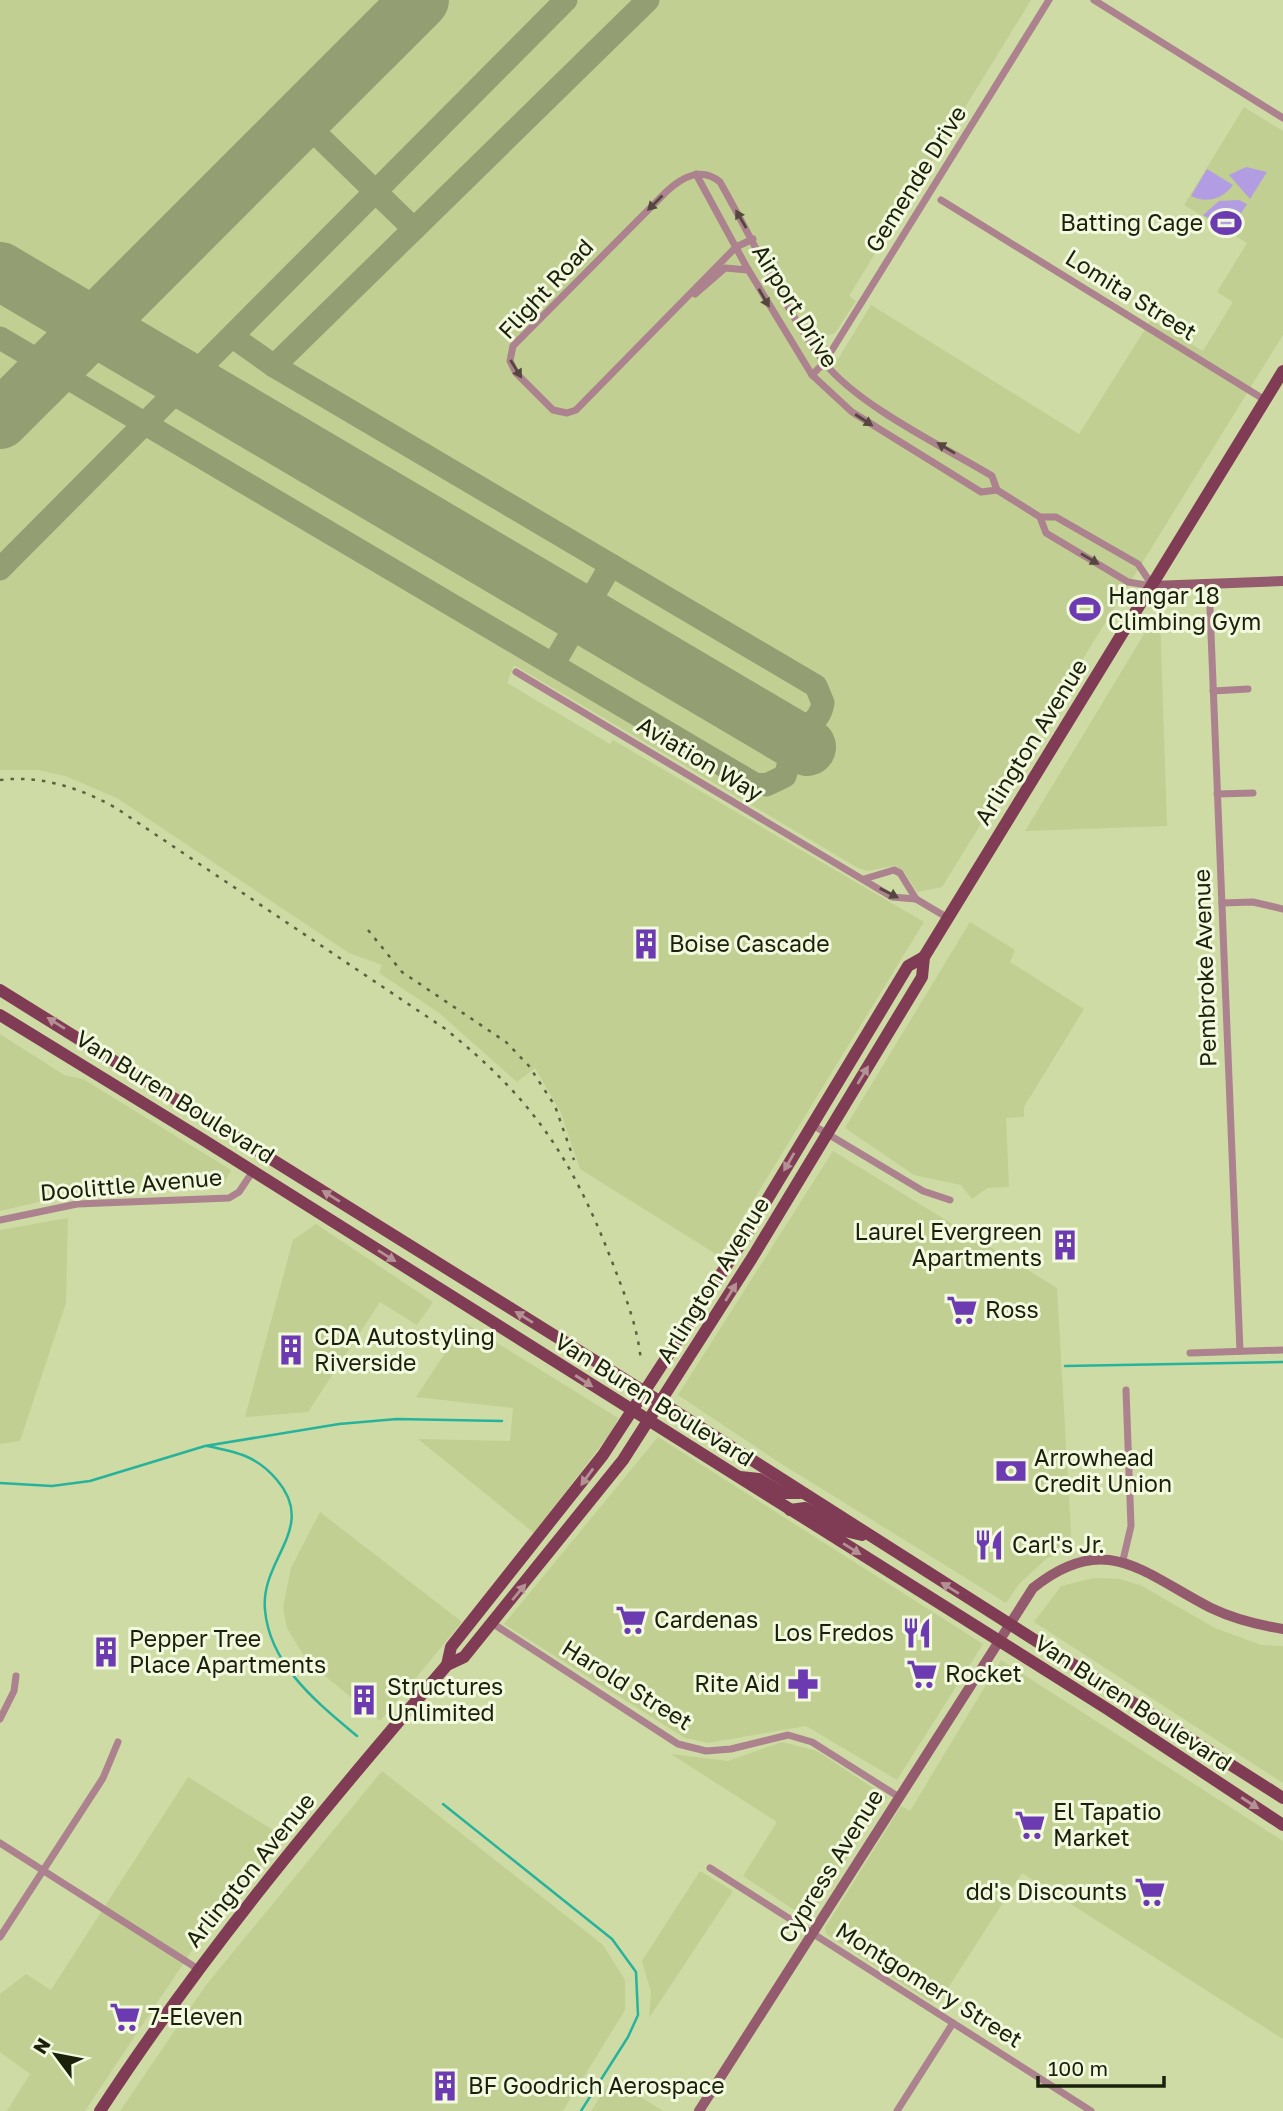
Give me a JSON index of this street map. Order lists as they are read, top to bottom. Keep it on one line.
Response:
{"streets":{"main road":["Arlington Avenue","Van Buren Boulevard"],"street":["Gemende Drive","Flight Road","Lomita Street","Airport Drive","Aviation Way","Pembroke Avenue","Doolittle Avenue","Harold Street","Cypress Avenue","Montgomery Street"]},"crossings":[["Gemende Drive","Airport Drive"],["Flight Road","Airport Drive"],["Lomita Street","Arlington Avenue"],["Airport Drive","Arlington Avenue"],["Arlington Avenue","Aviation Way"],["Arlington Avenue","Van Buren Boulevard"],["Arlington Avenue","Harold Street"],["Van Buren Boulevard","Doolittle Avenue"],["Van Buren Boulevard","Cypress Avenue"],["Harold Street","Cypress Avenue"],["Cypress Avenue","Montgomery Street"]],"places":{"sports":["Batting Cage","Hangar 18 Climbing Gym"],"building":["Boise Cascade","Laurel Evergreen Apartments","CDA Autostyling Riverside","Pepper Tree Place Apartments","Structures Unlimited","BF Goodrich Aerospace"],"supermarket":["Ross","Cardenas","Rocket","El Tapatio Market","dd's Discounts","7-Eleven"],"bank":["Arrowhead Credit Union"],"restaurant":["Carl's Jr.","Los Fredos"],"pharmacy":["Rite Aid"]},"scale_bar":"100 m","north":"top left"}
